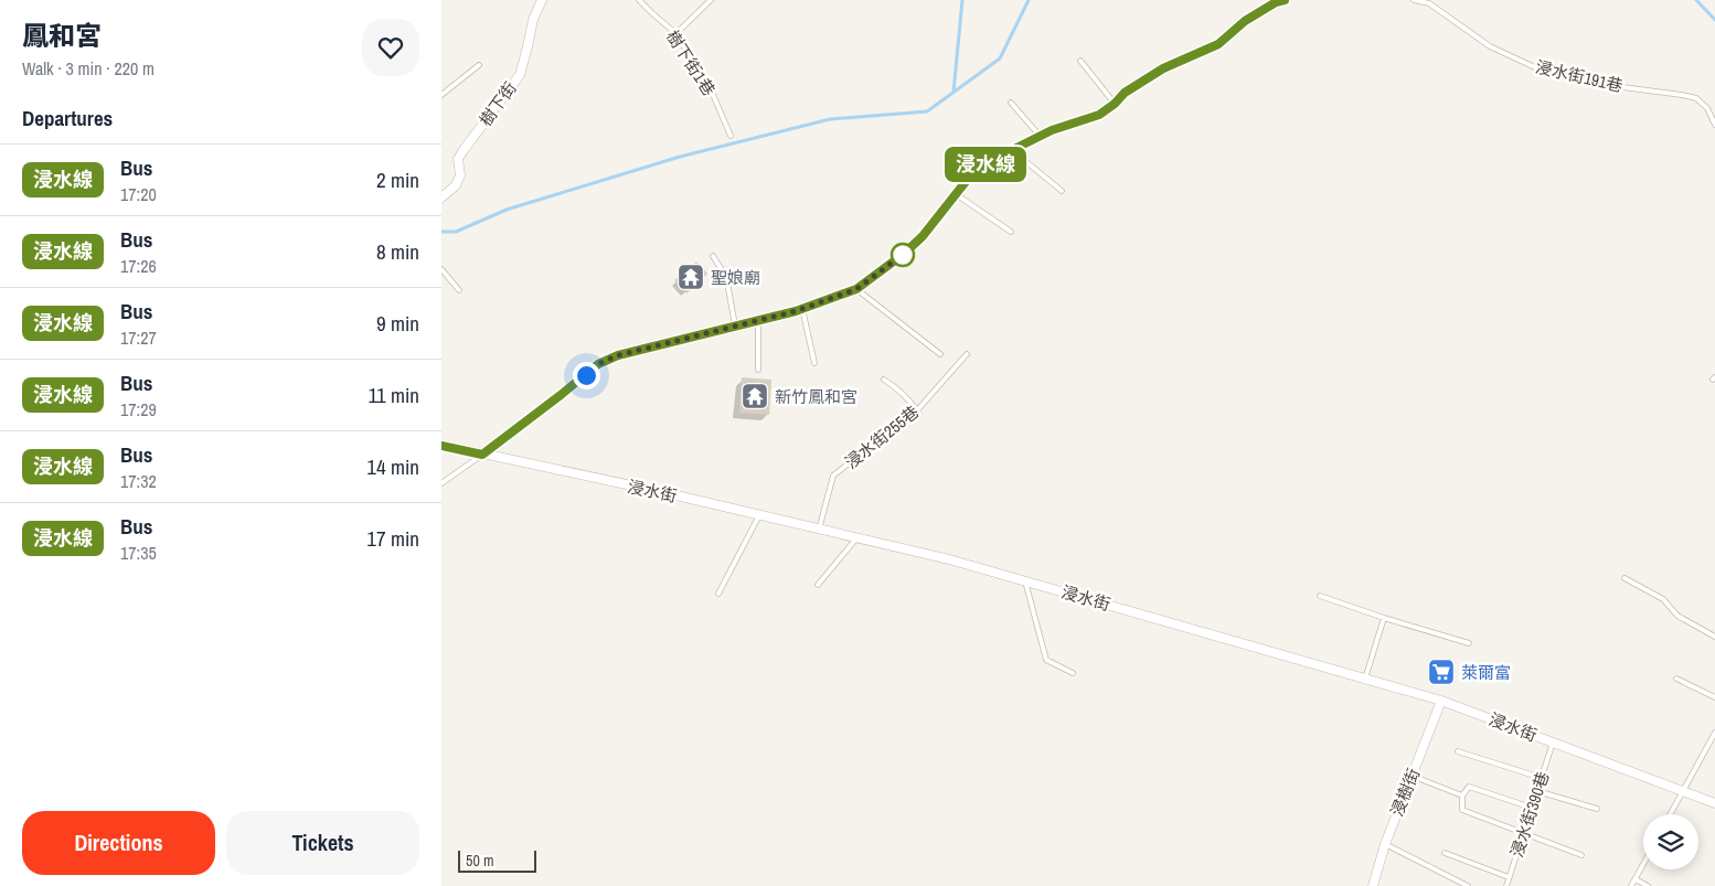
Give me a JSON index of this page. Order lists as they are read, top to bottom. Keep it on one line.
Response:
{"streets":{"street":["樹下街","浸水街","浸樹街"],"lane":["樹下街1巷","浸水街191巷","浸水街255巷","浸水街390巷"]},"crossings":[["浸水街255巷","浸水街"],["浸水街","浸樹街"],["浸水街","浸水街390巷"]],"places":{"temple":["聖娘廟","新竹鳳和宮"],"supermarket":["萊爾富"]},"lines":["bus line 浸水線"],"scale_bar":"50 m","page":{"heading":[["鳳和宮","Walk · 3 min · 220 m"],"Departures"],"on_map":"浸水線","list":[{"mark":"浸水線","name":"Bus","note":"17:20","value":"2 min"},{"mark":"浸水線","name":"Bus","note":"17:26","value":"8 min"},{"mark":"浸水線","name":"Bus","note":"17:27","value":"9 min"},{"mark":"浸水線","name":"Bus","note":"17:29","value":"11 min"},{"mark":"浸水線","name":"Bus","note":"17:32","value":"14 min"},{"mark":"浸水線","name":"Bus","note":"17:35","value":"17 min"}],"buttons":["Directions","Tickets"],"scale":"50 m"}}
